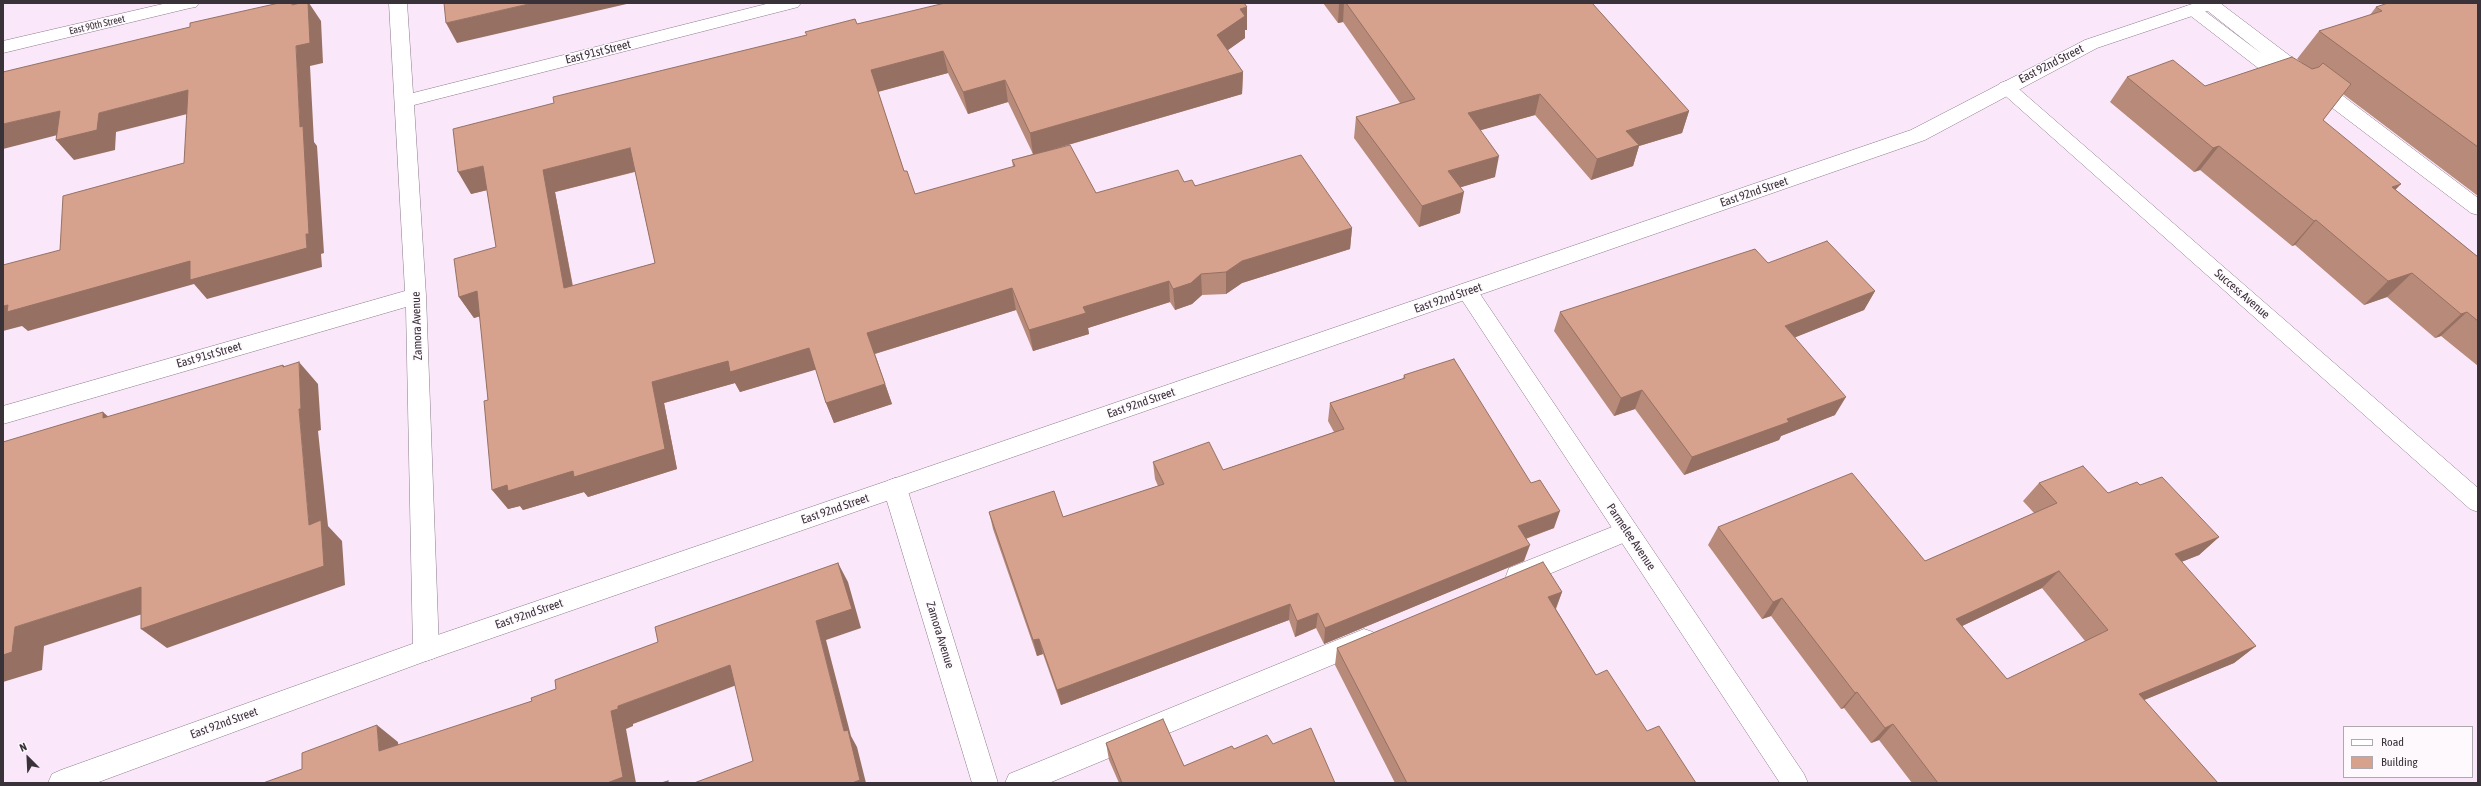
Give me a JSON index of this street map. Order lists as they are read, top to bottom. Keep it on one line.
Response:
{"streets":{"street":["East 90th Street","East 91st Street","East 92nd Street","Success Avenue","Zamora Avenue","Parmelee Avenue"]},"crossings":[["East 91st Street","Zamora Avenue"],["East 92nd Street","Success Avenue"],["East 92nd Street","Zamora Avenue"],["East 92nd Street","Parmelee Avenue"]],"legend":["Road","Building"],"north":"top left"}
